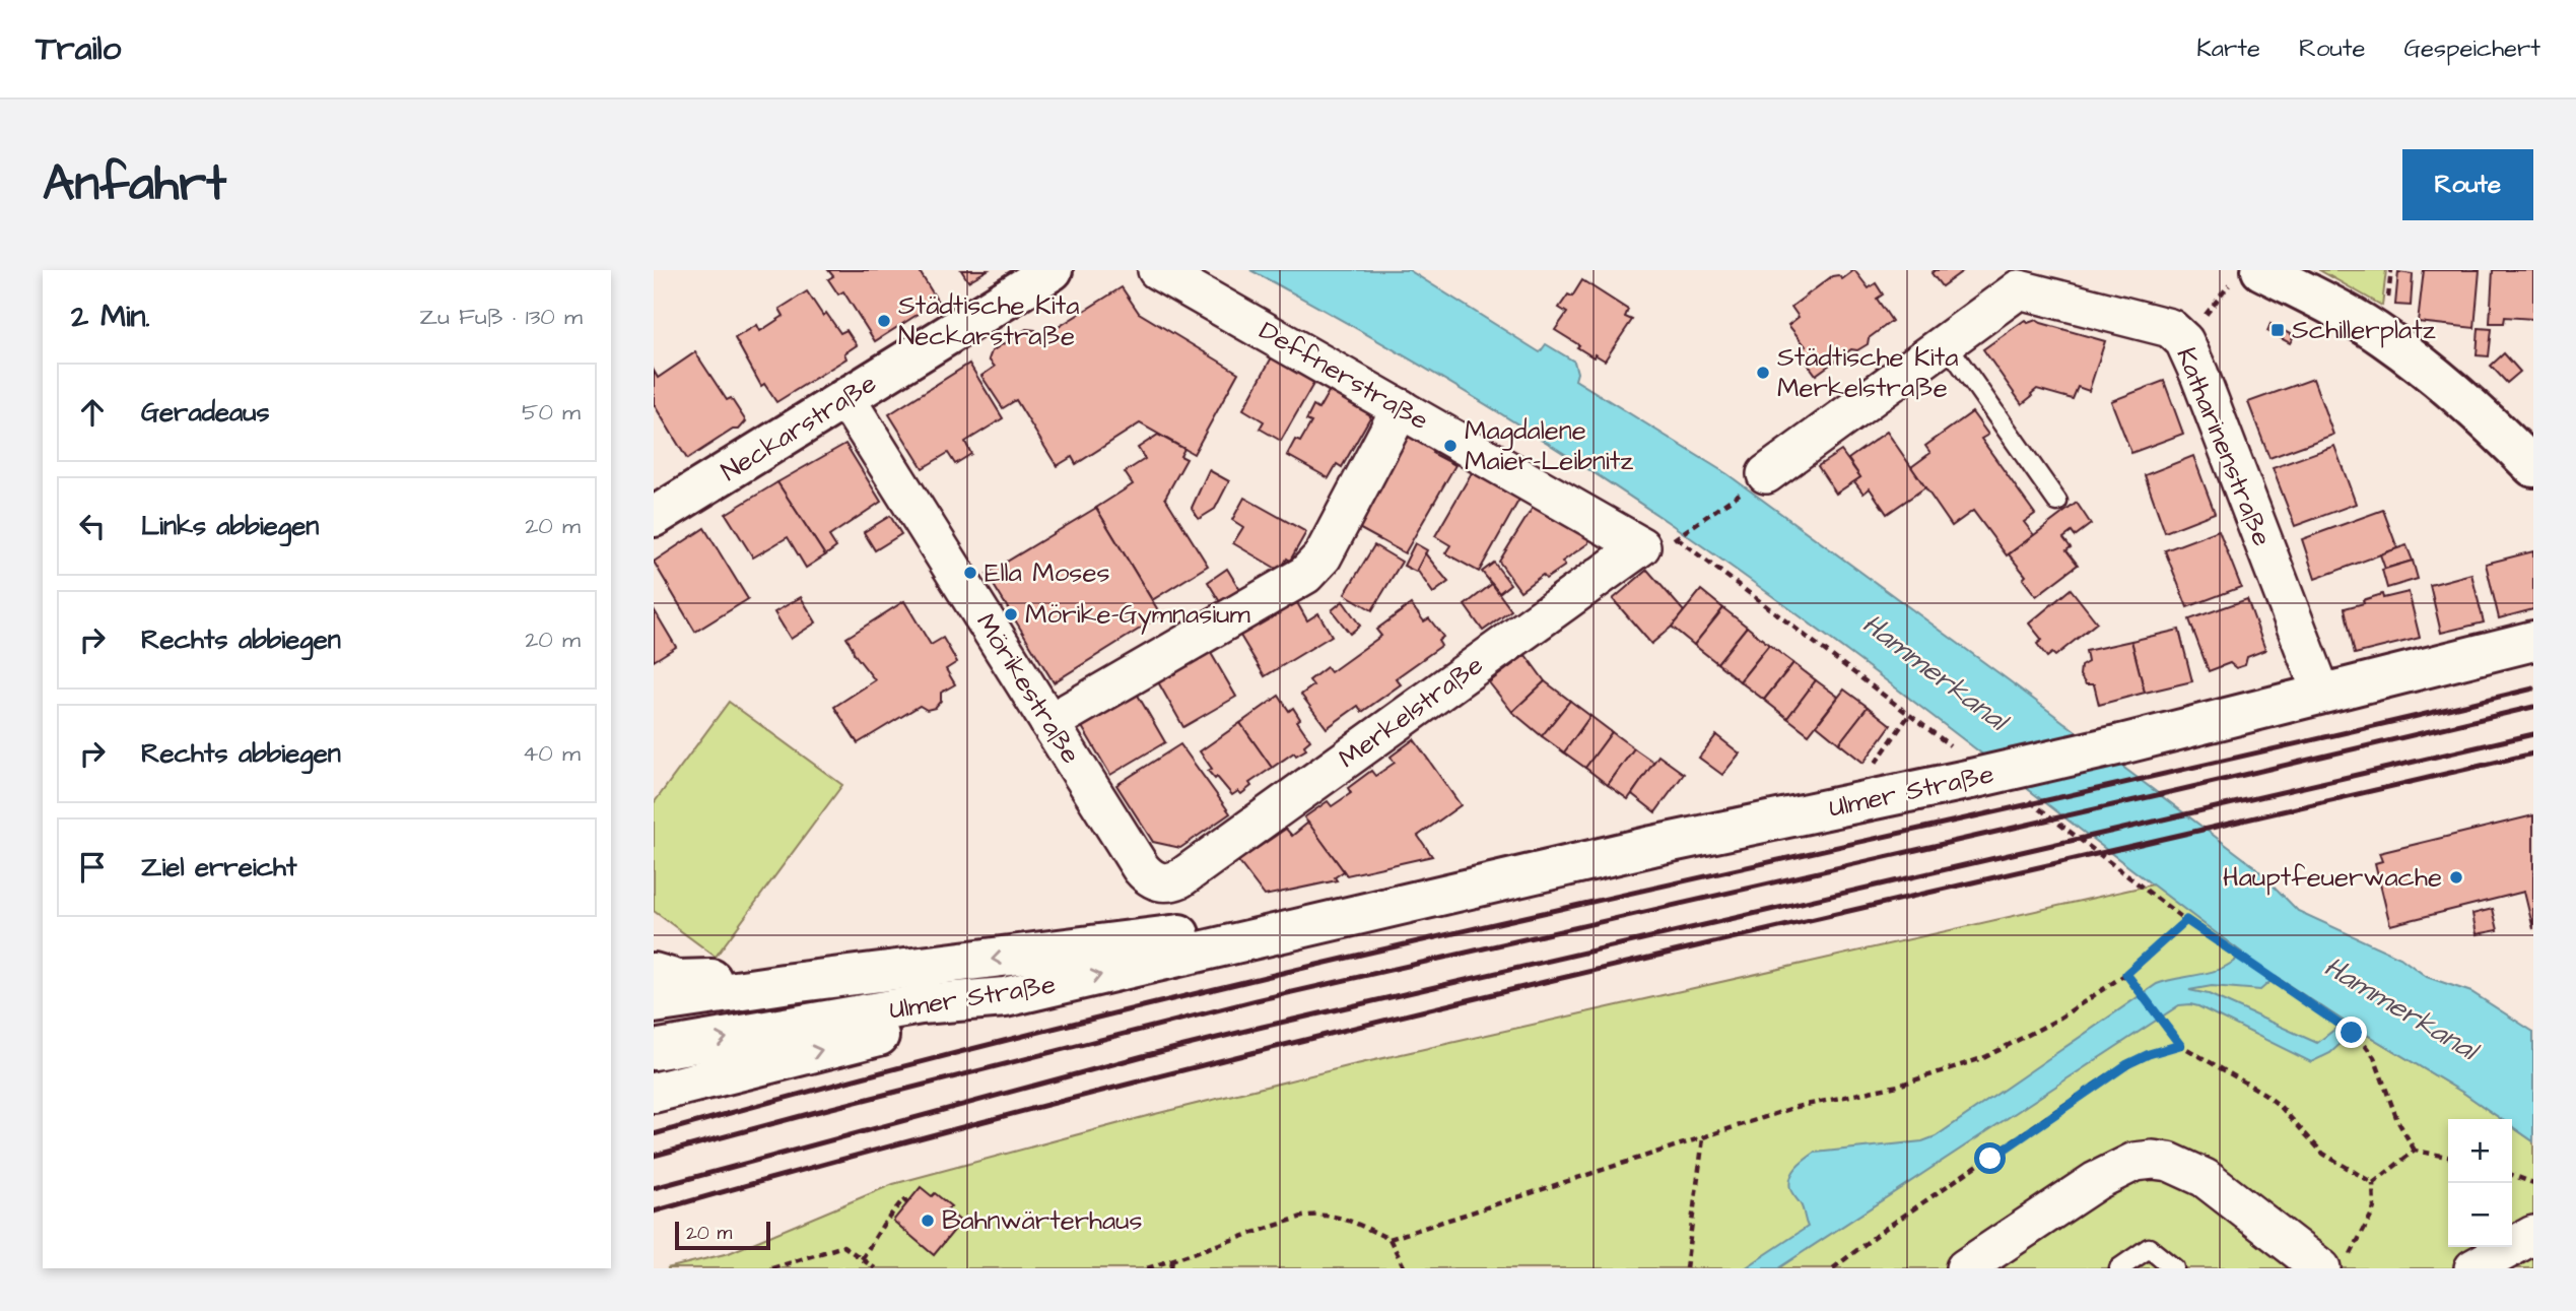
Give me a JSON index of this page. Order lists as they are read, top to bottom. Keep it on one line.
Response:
{"streets":{"main road":["Neckarstraße","Ulmer Straße"],"street":["Deffnerstraße","Katharinenstraße","Mörikestraße","Merkelstraße"]},"crossings":[["Deffnerstraße","Merkelstraße"],["Neckarstraße","Mörikestraße"],["Katharinenstraße","Ulmer Straße"],["Mörikestraße","Merkelstraße"]],"water":["Hammerkanal"],"places":{"other":["Städtische Kita Neckarstraße","Städtische Kita Merkelstraße","Magdalene Maier-Leibnitz","Ella Moses","Mörike-Gymnasium","Hauptfeuerwache","Bahnwärterhaus"],"transit":["Schillerplatz"]},"scale_bar":"20 m","page":{"header":"Trailo","nav":["Karte","Route","Gespeichert"],"buttons":"Route","title":"Anfahrt","heading":["2 Min.","Zu Fuß · 130 m"],"list":[["Geradeaus","50 m"],["Links abbiegen","20 m"],["Rechts abbiegen","20 m"],["Rechts abbiegen","40 m"],"Ziel erreicht"],"map_buttons":["+","−"],"scale":"20 m"}}
